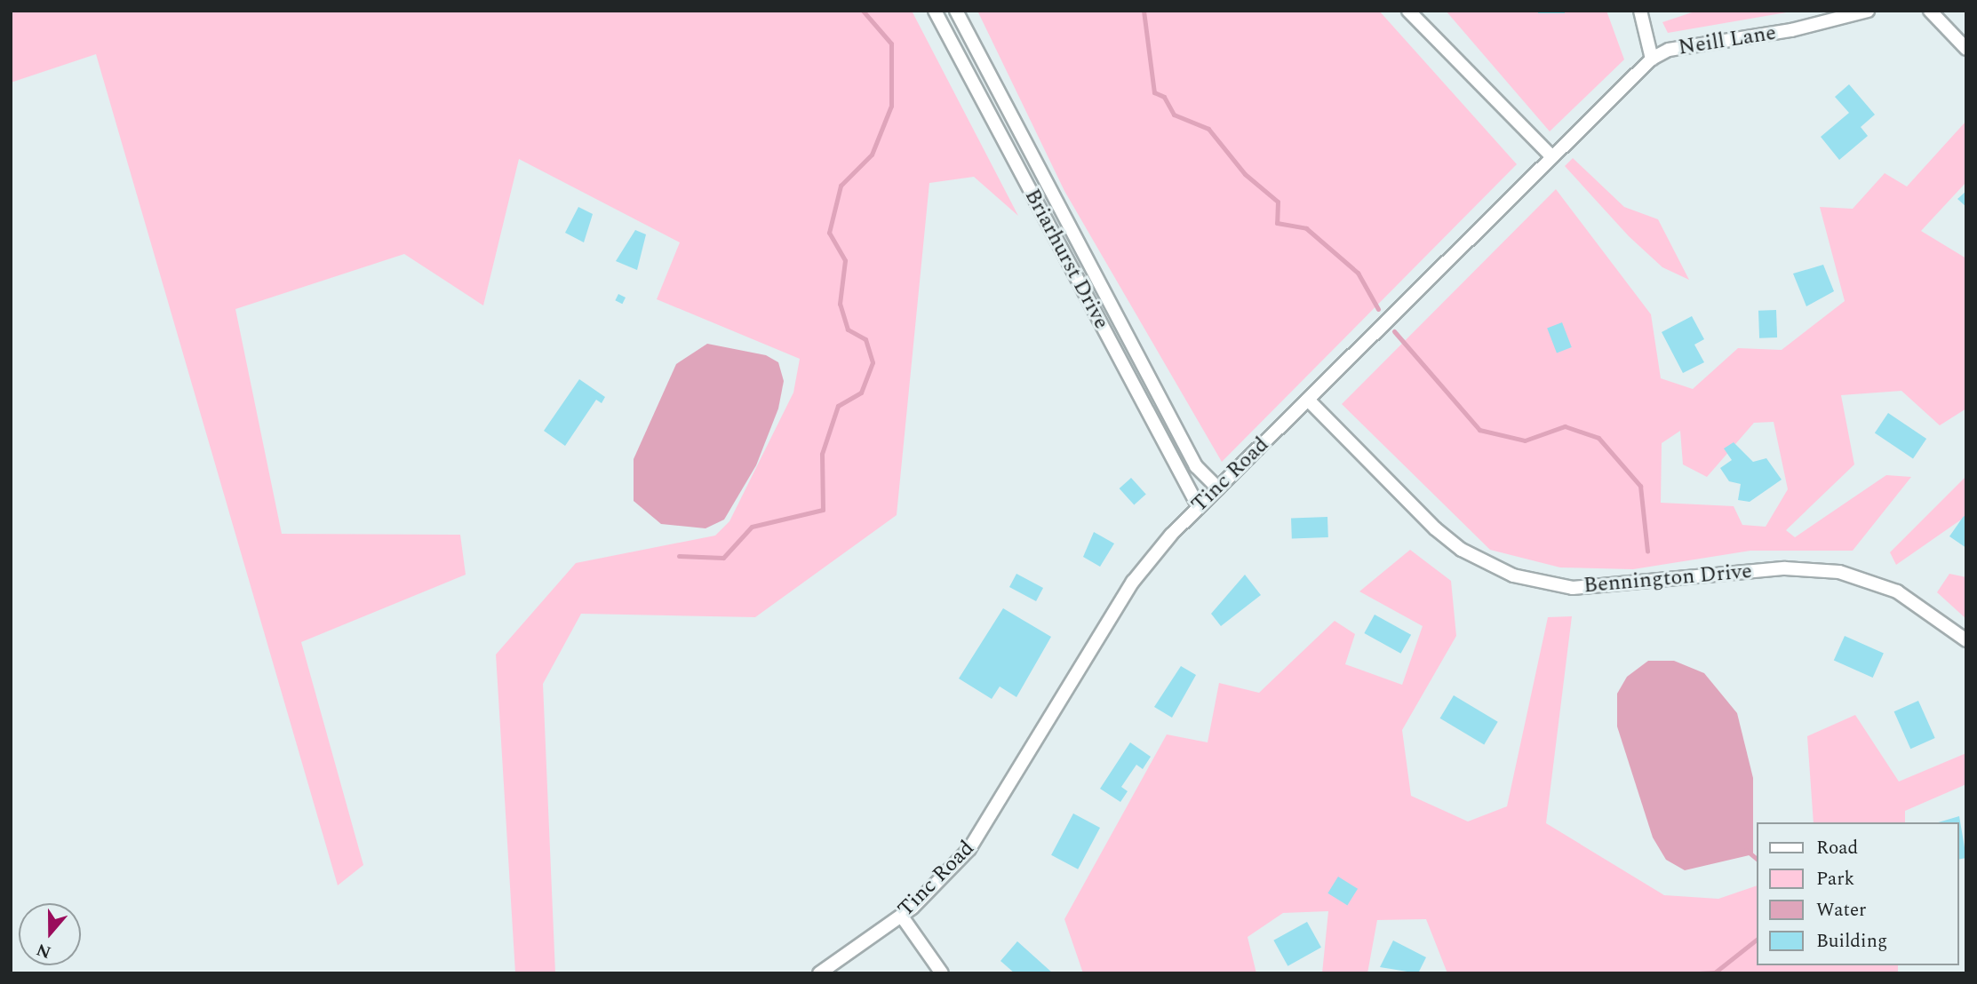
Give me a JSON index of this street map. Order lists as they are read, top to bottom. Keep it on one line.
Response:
{"streets":{"street":["Neill Lane","Briarhurst Drive","Tinc Road","Bennington Drive"]},"crossings":[["Neill Lane","Tinc Road"],["Briarhurst Drive","Tinc Road"],["Tinc Road","Bennington Drive"]],"legend":["Road","Park","Water","Building"],"north":"bottom"}
